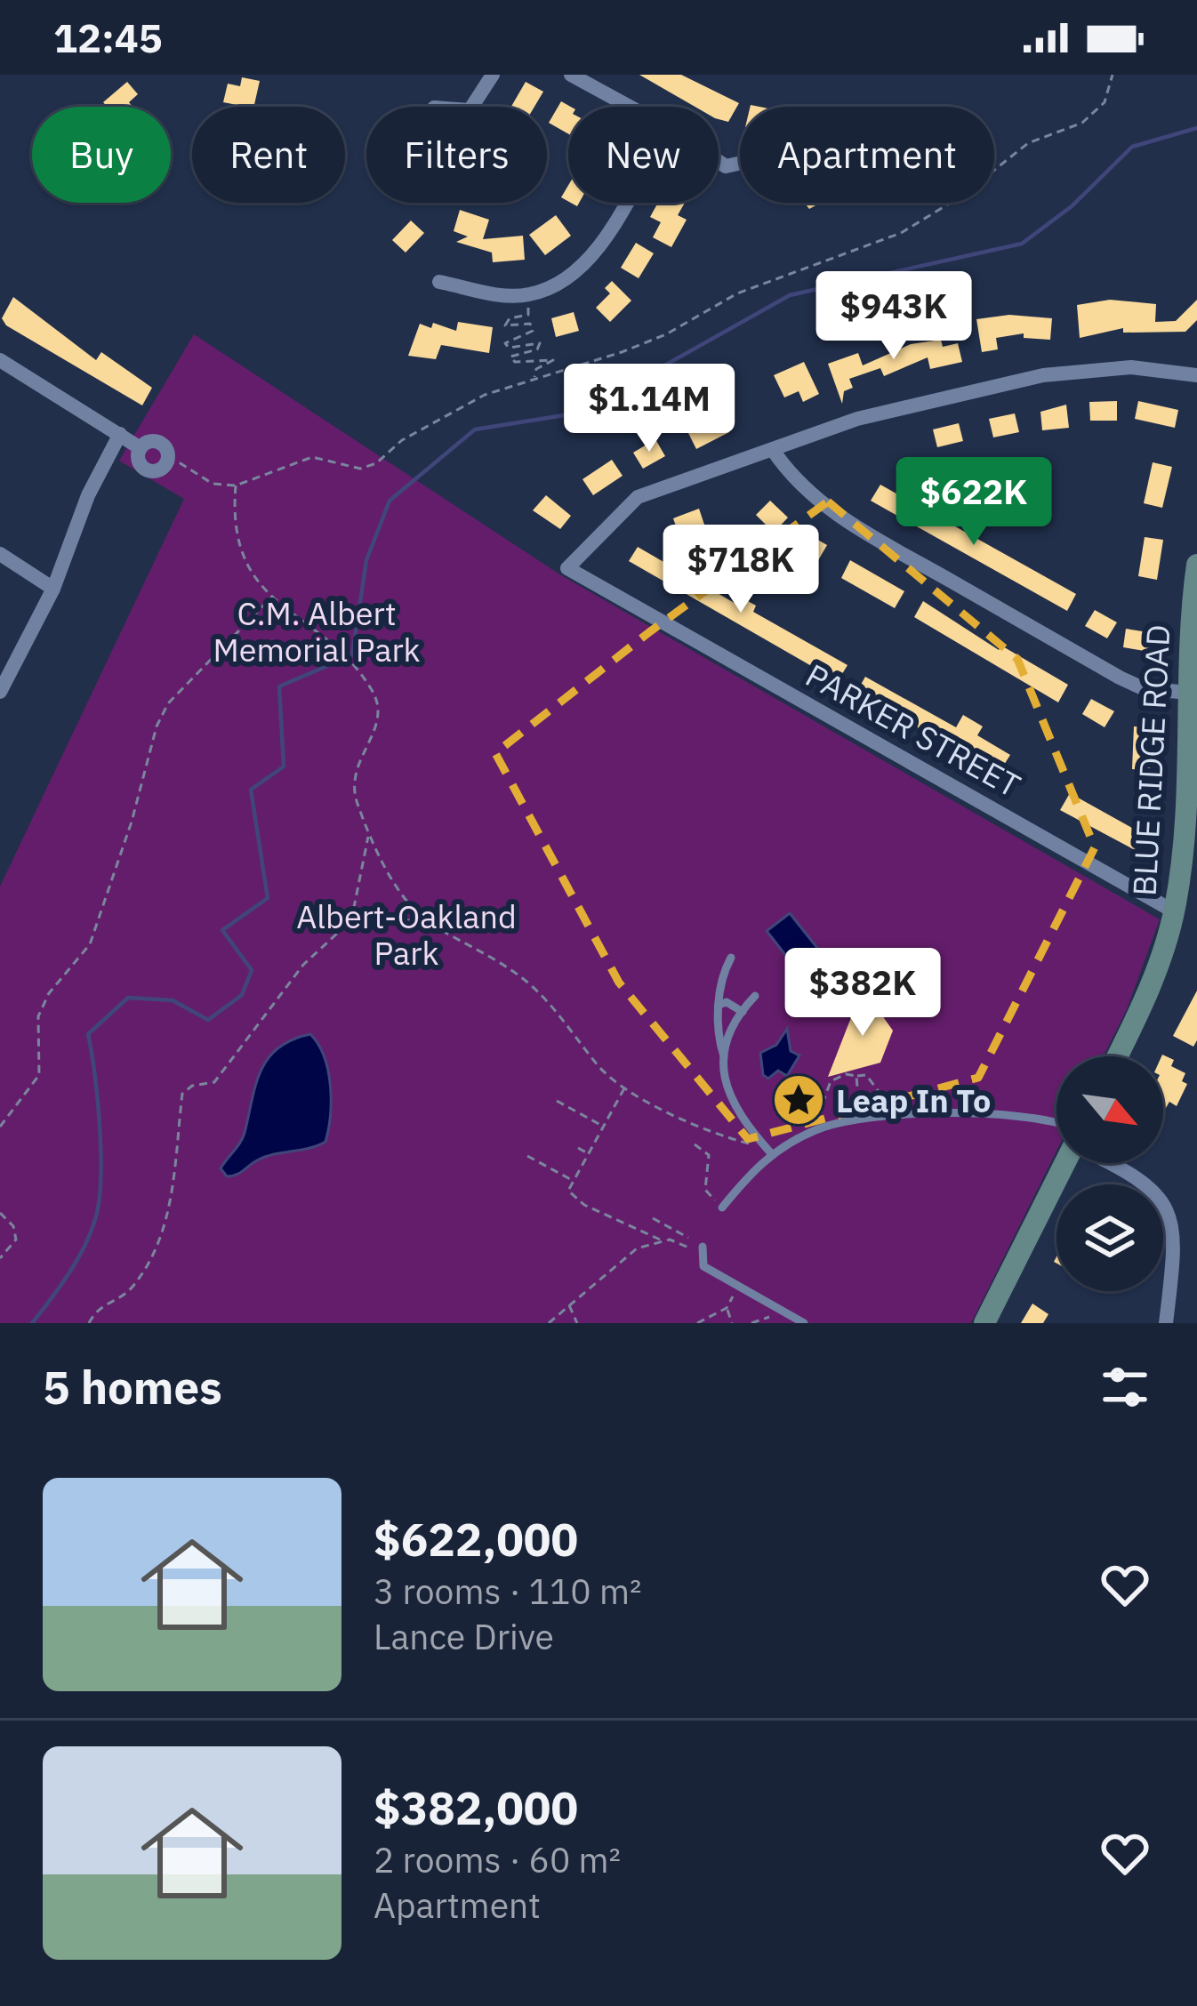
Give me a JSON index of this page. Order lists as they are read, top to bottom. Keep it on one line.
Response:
{"streets":{"street":["PARKER STREET","BLUE RIDGE ROAD"]},"crossings":[["PARKER STREET","BLUE RIDGE ROAD"]],"parks":["C.M. Albert Memorial Park","Albert-Oakland Park"],"places":{"place":["Leap In To"]},"north":"bottom right","page":{"status":"12:45","chip":["Buy","Rent","Filters","New","Apartment"],"price":["$943K","$1.14M","$622K","$718K","$382K"],"heading":"5 homes","list":[{"name":"$622,000","note":"3 rooms · 110 m² · Lance Drive"},{"name":"$382,000","note":"2 rooms · 60 m² · Apartment"}]}}
